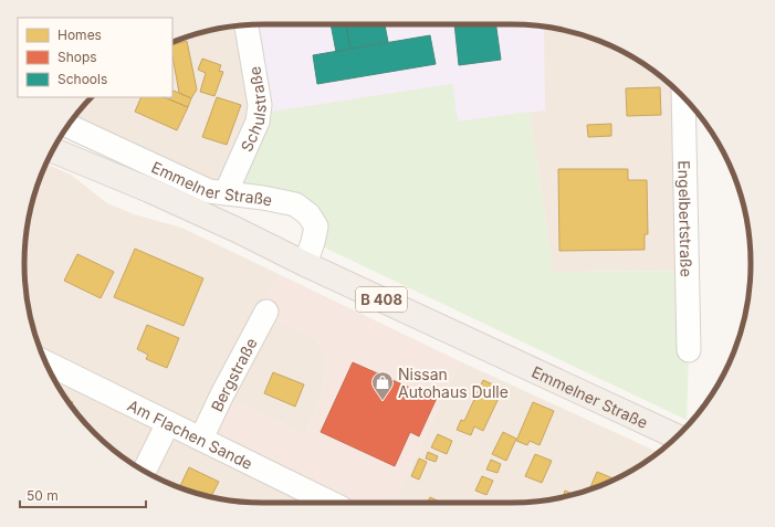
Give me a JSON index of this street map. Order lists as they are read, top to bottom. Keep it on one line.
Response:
{"streets":{"main road":["Emmelner Straße","B 408"],"street":["Schulstraße","Engelbertstraße","Bergstraße","Am Flachen Sande"]},"crossings":[["Schulstraße","Emmelner Straße"],["Bergstraße","Am Flachen Sande"]],"places":{"shop":["Nissan Autohaus Dulle"]},"legend":["Homes","Shops","Schools"],"scale_bar":"50 m"}
